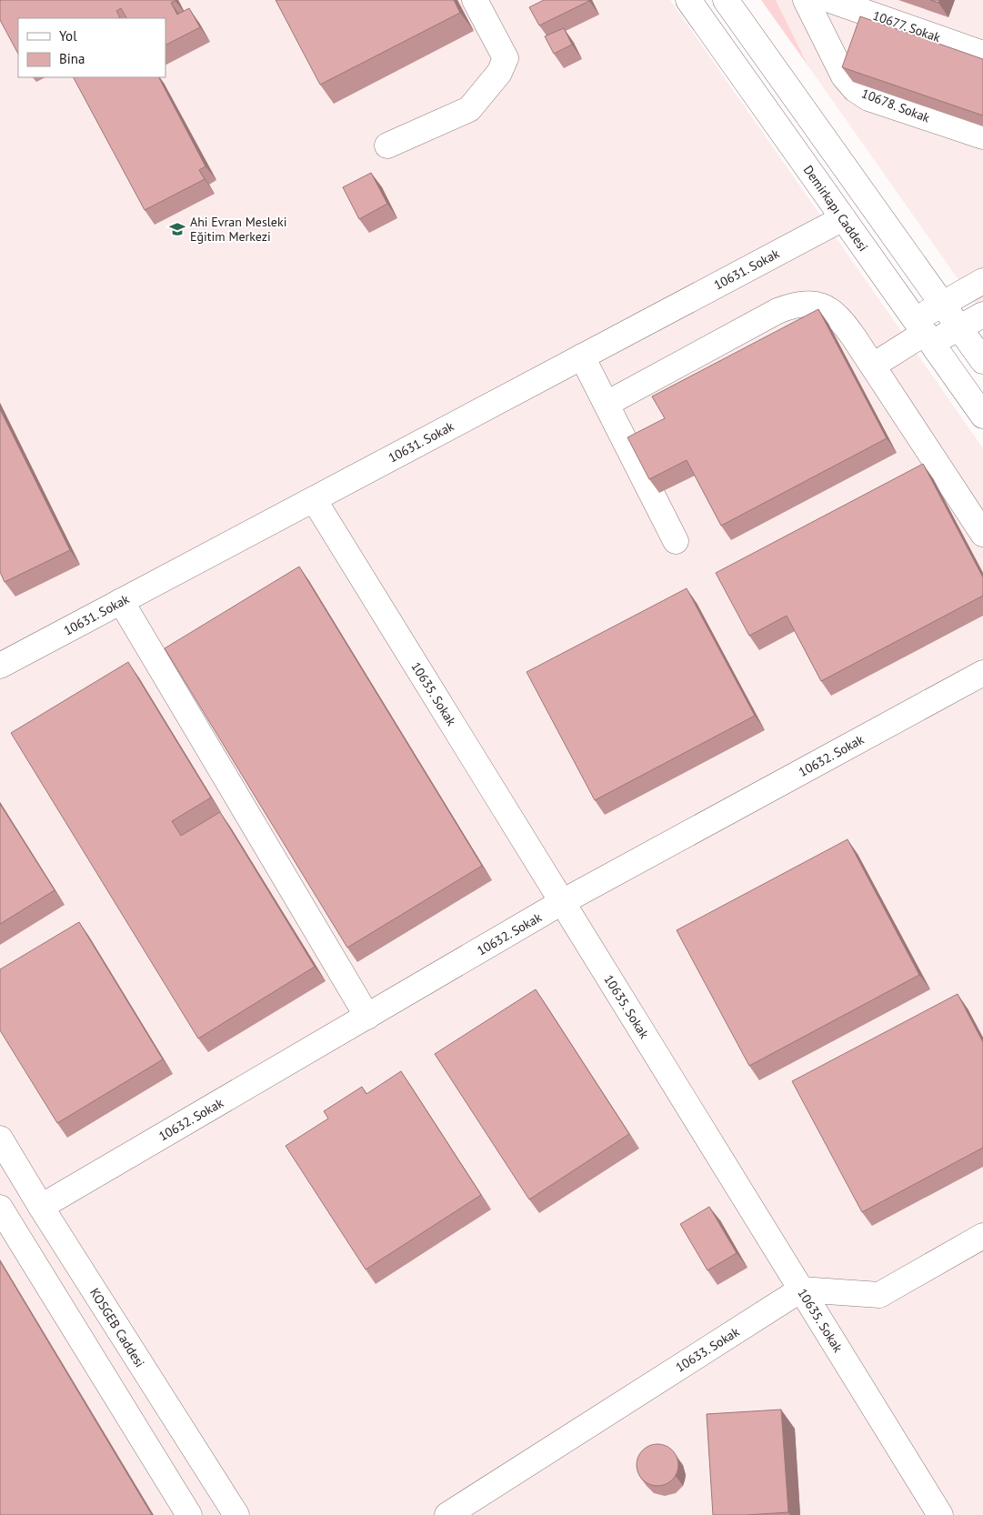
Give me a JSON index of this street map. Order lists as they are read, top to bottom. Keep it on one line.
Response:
{"streets":{"street":["10677. Sokak","10678. Sokak","Demirkapı Caddesi","10631. Sokak","10635. Sokak","10632. Sokak","KOSGEB Caddesi","10633. Sokak"]},"crossings":[["Demirkapı Caddesi","10631. Sokak"],["10631. Sokak","10635. Sokak"],["10635. Sokak","10632. Sokak"],["10635. Sokak","10633. Sokak"],["10632. Sokak","KOSGEB Caddesi"]],"places":{"school or university":["Ahi Evran Mesleki Eğitim Merkezi"]},"legend":["Yol","Bina"]}
